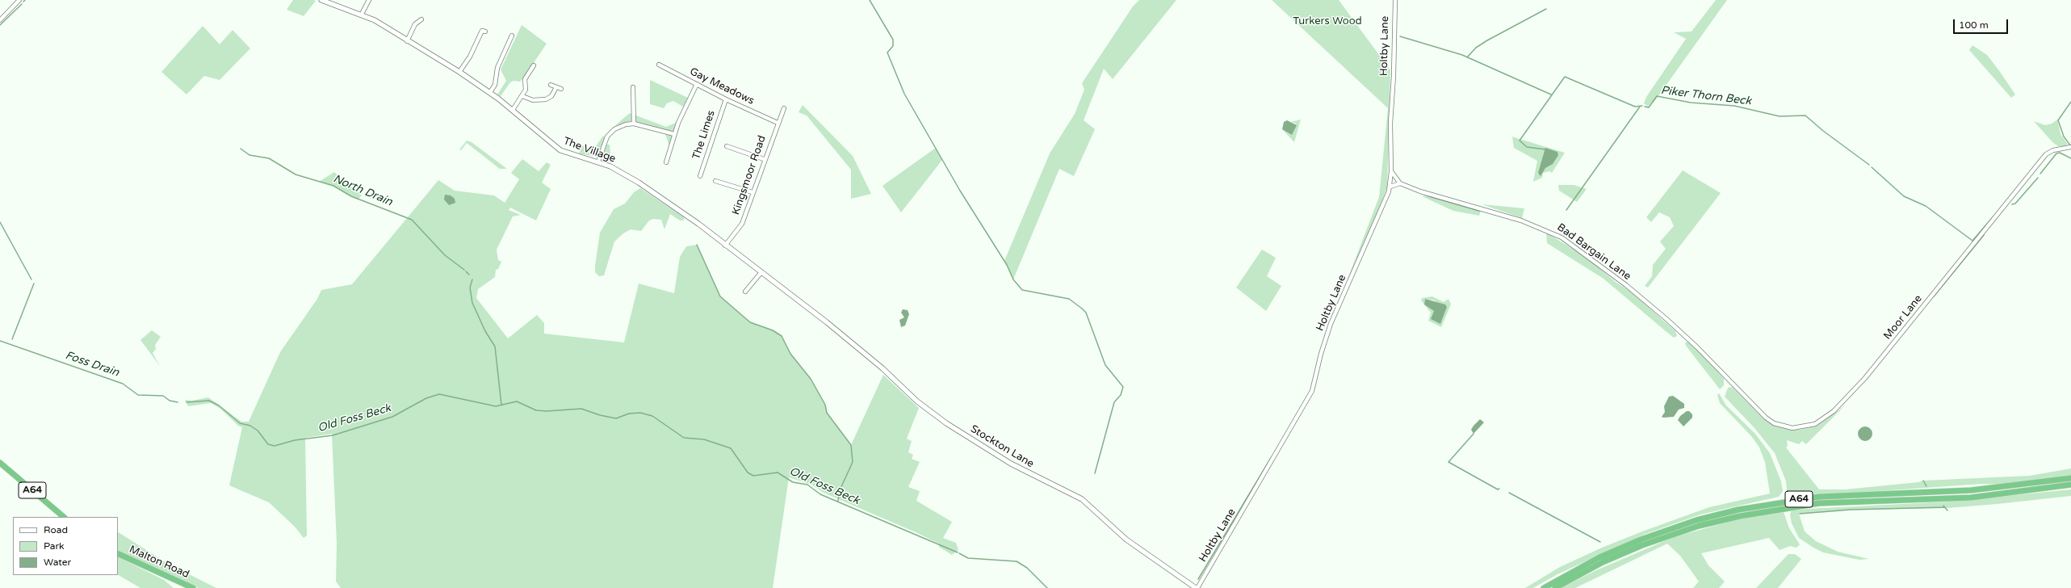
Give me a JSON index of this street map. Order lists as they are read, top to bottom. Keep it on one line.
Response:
{"streets":{"highway":["A64","Malton Road"],"street":["Holtby Lane","Gay Meadows","The Limes","The Village","Kingsmoor Road","Bad Bargain Lane","Moor Lane","Stockton Lane"]},"crossings":[["Holtby Lane","Stockton Lane"],["Gay Meadows","The Limes"],["Gay Meadows","Kingsmoor Road"],["The Village","Kingsmoor Road"],["The Village","Stockton Lane"],["Bad Bargain Lane","Moor Lane"]],"water":["Piker Thorn Beck","North Drain","Foss Drain","Old Foss Beck"],"parks":["Turkers Wood"],"legend":["Road","Park","Water"],"scale_bar":"100 m"}
